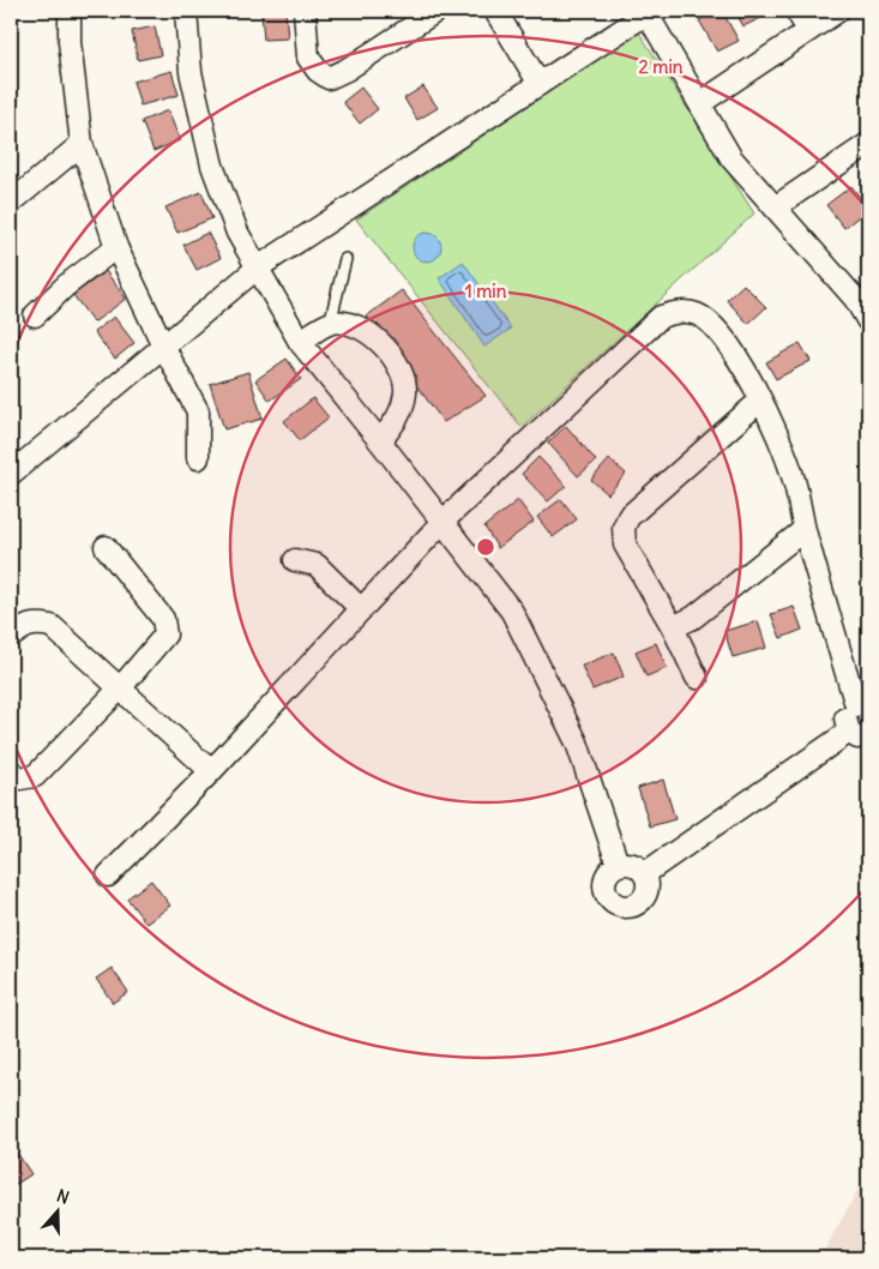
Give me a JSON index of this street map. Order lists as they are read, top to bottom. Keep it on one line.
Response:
{"north":"top","rings":["2 min","1 min"]}
